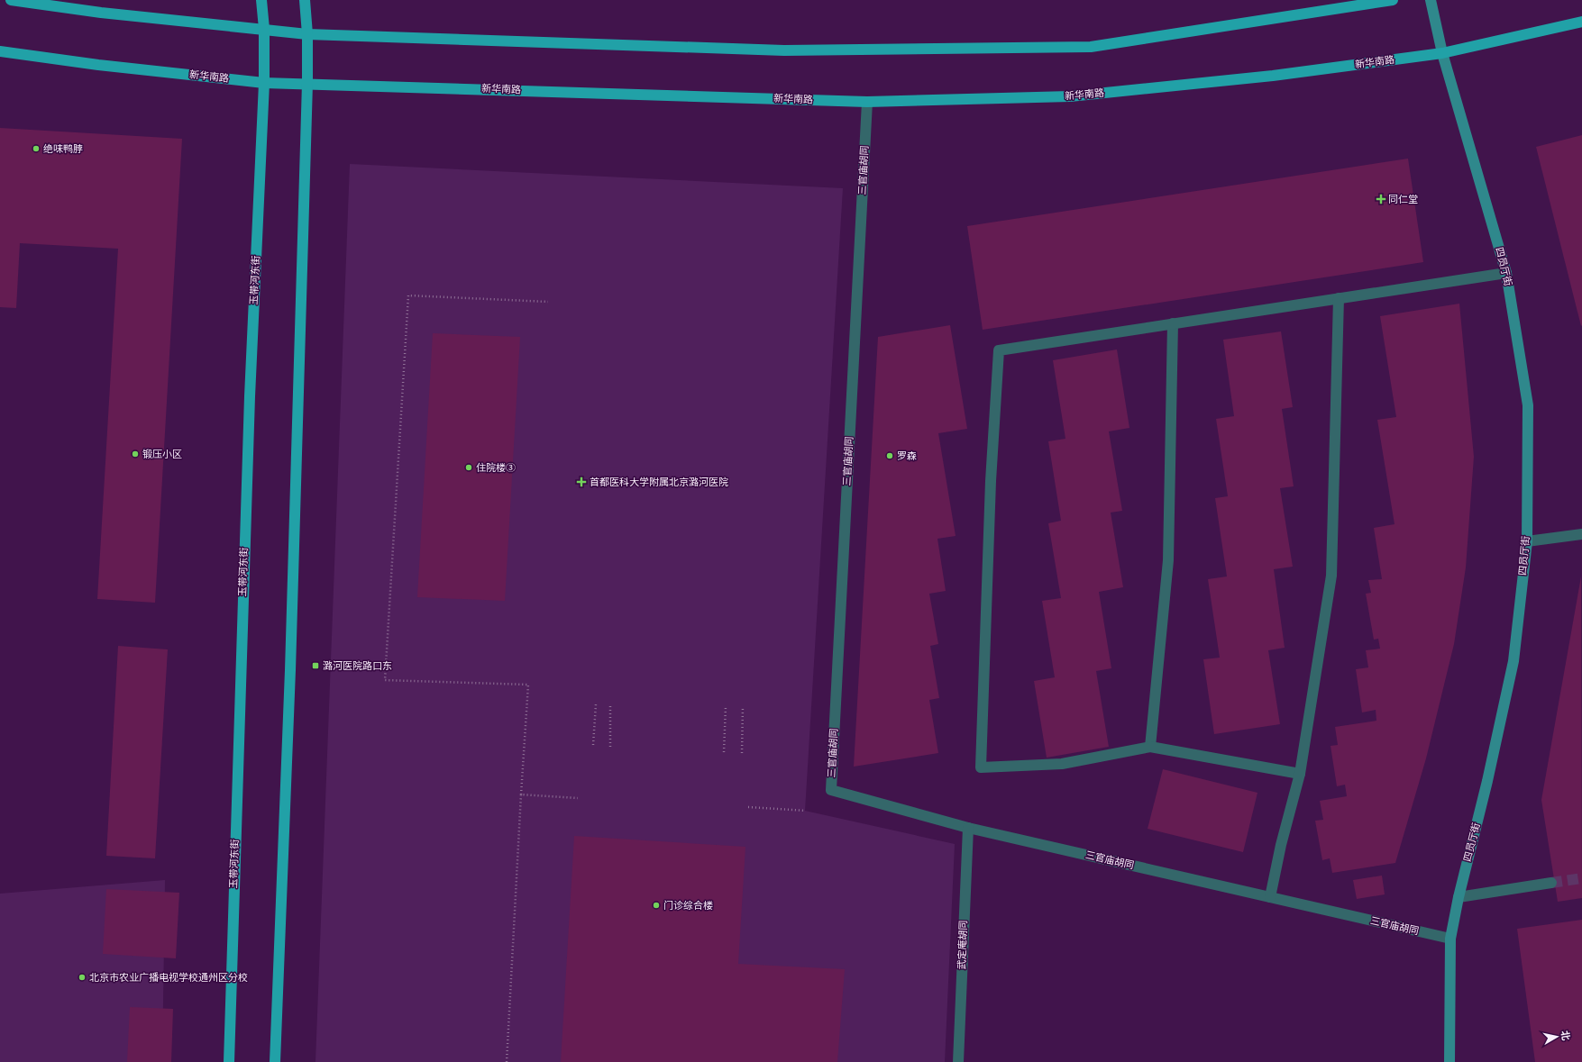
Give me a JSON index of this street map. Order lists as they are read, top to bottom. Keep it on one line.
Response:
{"streets":{"main road":["新华南路","玉带河东街"],"street":["三官庙胡同","四员厅街","武定庵胡同"]},"crossings":[["新华南路","三官庙胡同"],["新华南路","四员厅街"],["新华南路","玉带河东街"],["三官庙胡同","四员厅街"],["三官庙胡同","武定庵胡同"]],"places":{"other":["绝味鸭脖","锻压小区","罗森","住院楼③","门诊综合楼","北京市农业广播电视学校通州区分校"],"health":["同仁堂","首都医科大学附属北京潞河医院"],"transit":["潞河医院路口东"]},"north":"right"}
